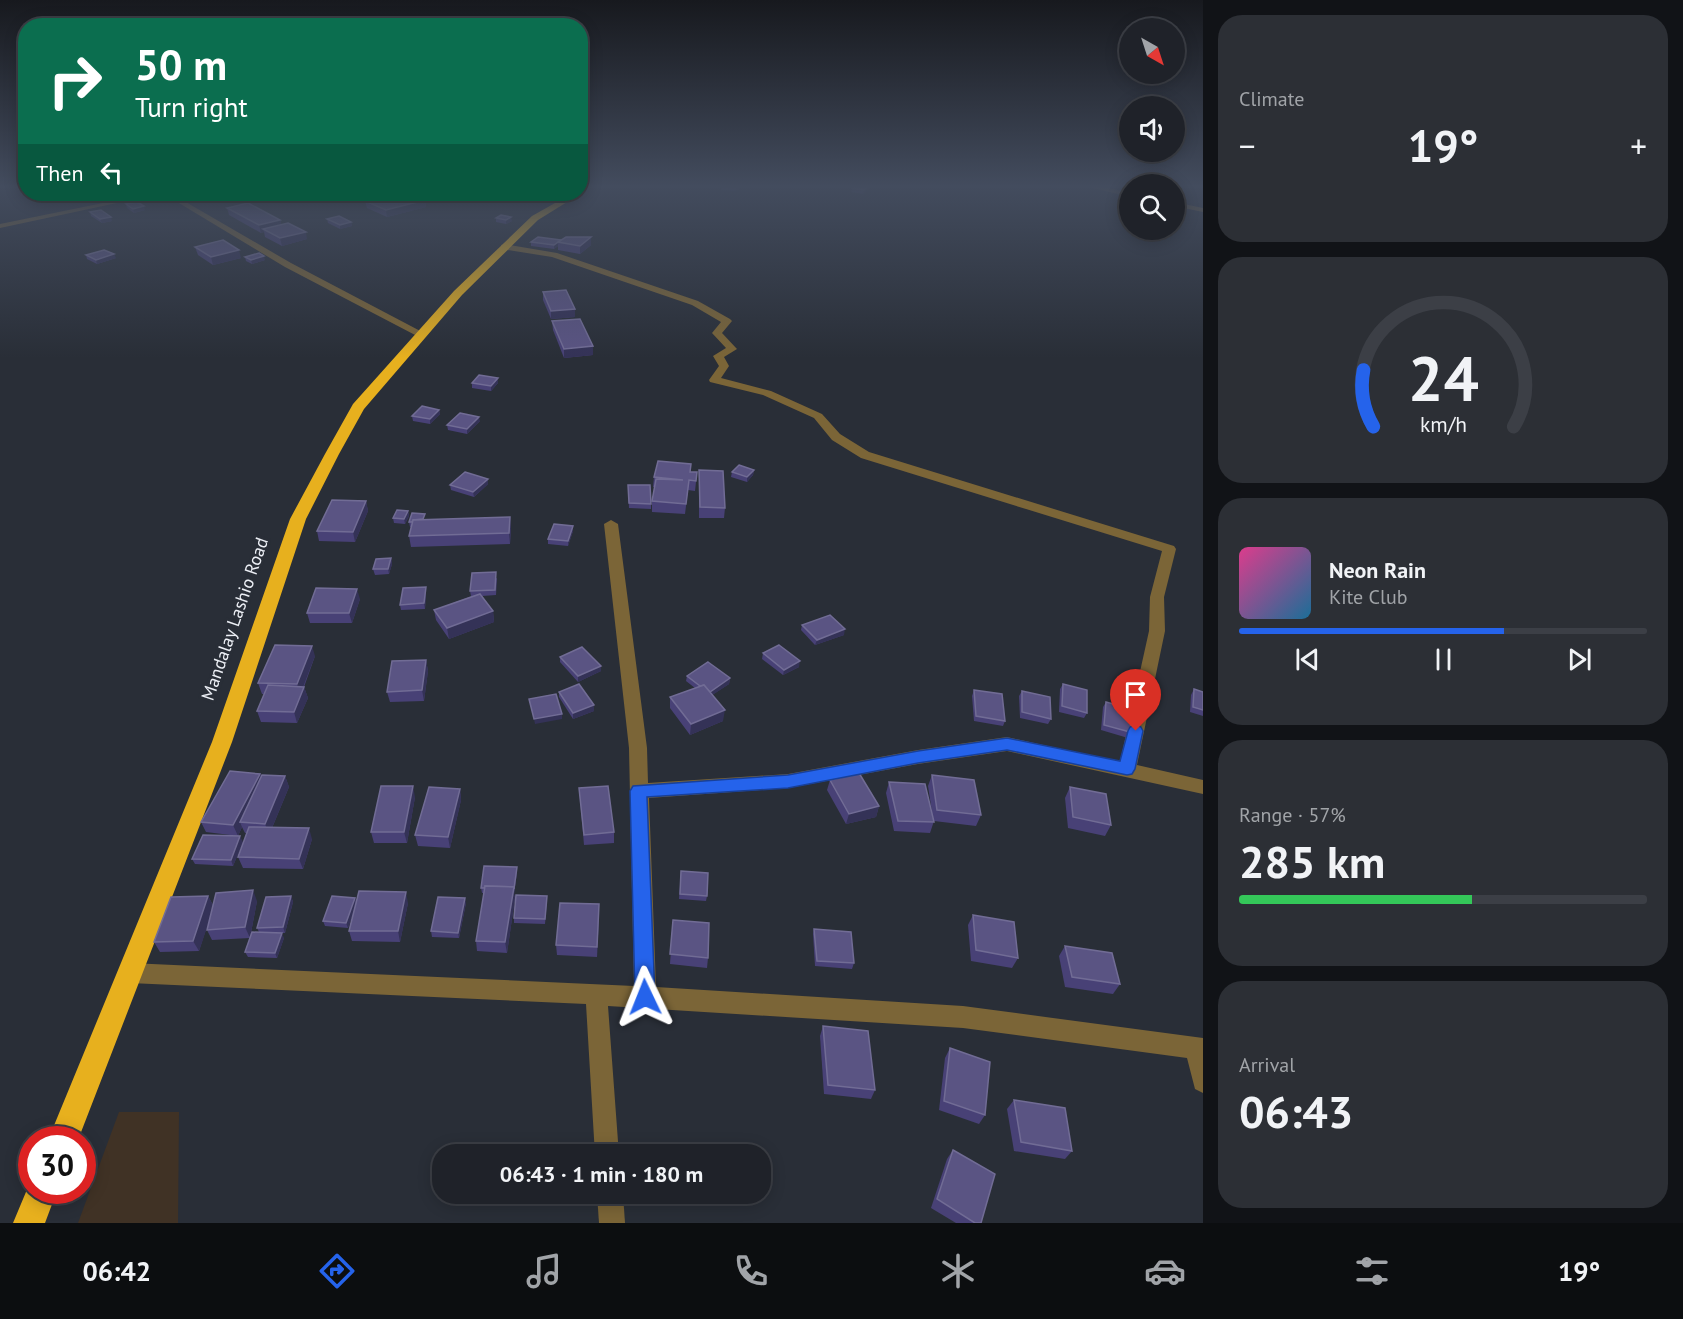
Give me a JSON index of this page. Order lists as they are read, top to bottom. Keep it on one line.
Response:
{"streets":{"highway":["Mandalay Lashio Road"]},"north":"bottom right","page":{"tile":["Climate",["Range · 57%","285 km"],["Arrival","06:43"]],"turn":["50 m","Turn right"],"heat":["−","19°","+"],"then":"Then","song":["Neon Rain","Kite Club"],"limit":"30","trip":"06:43 · 1 min · 180 m","tabs":["06:42","19°"],"gauge":["24","km/h"]}}
